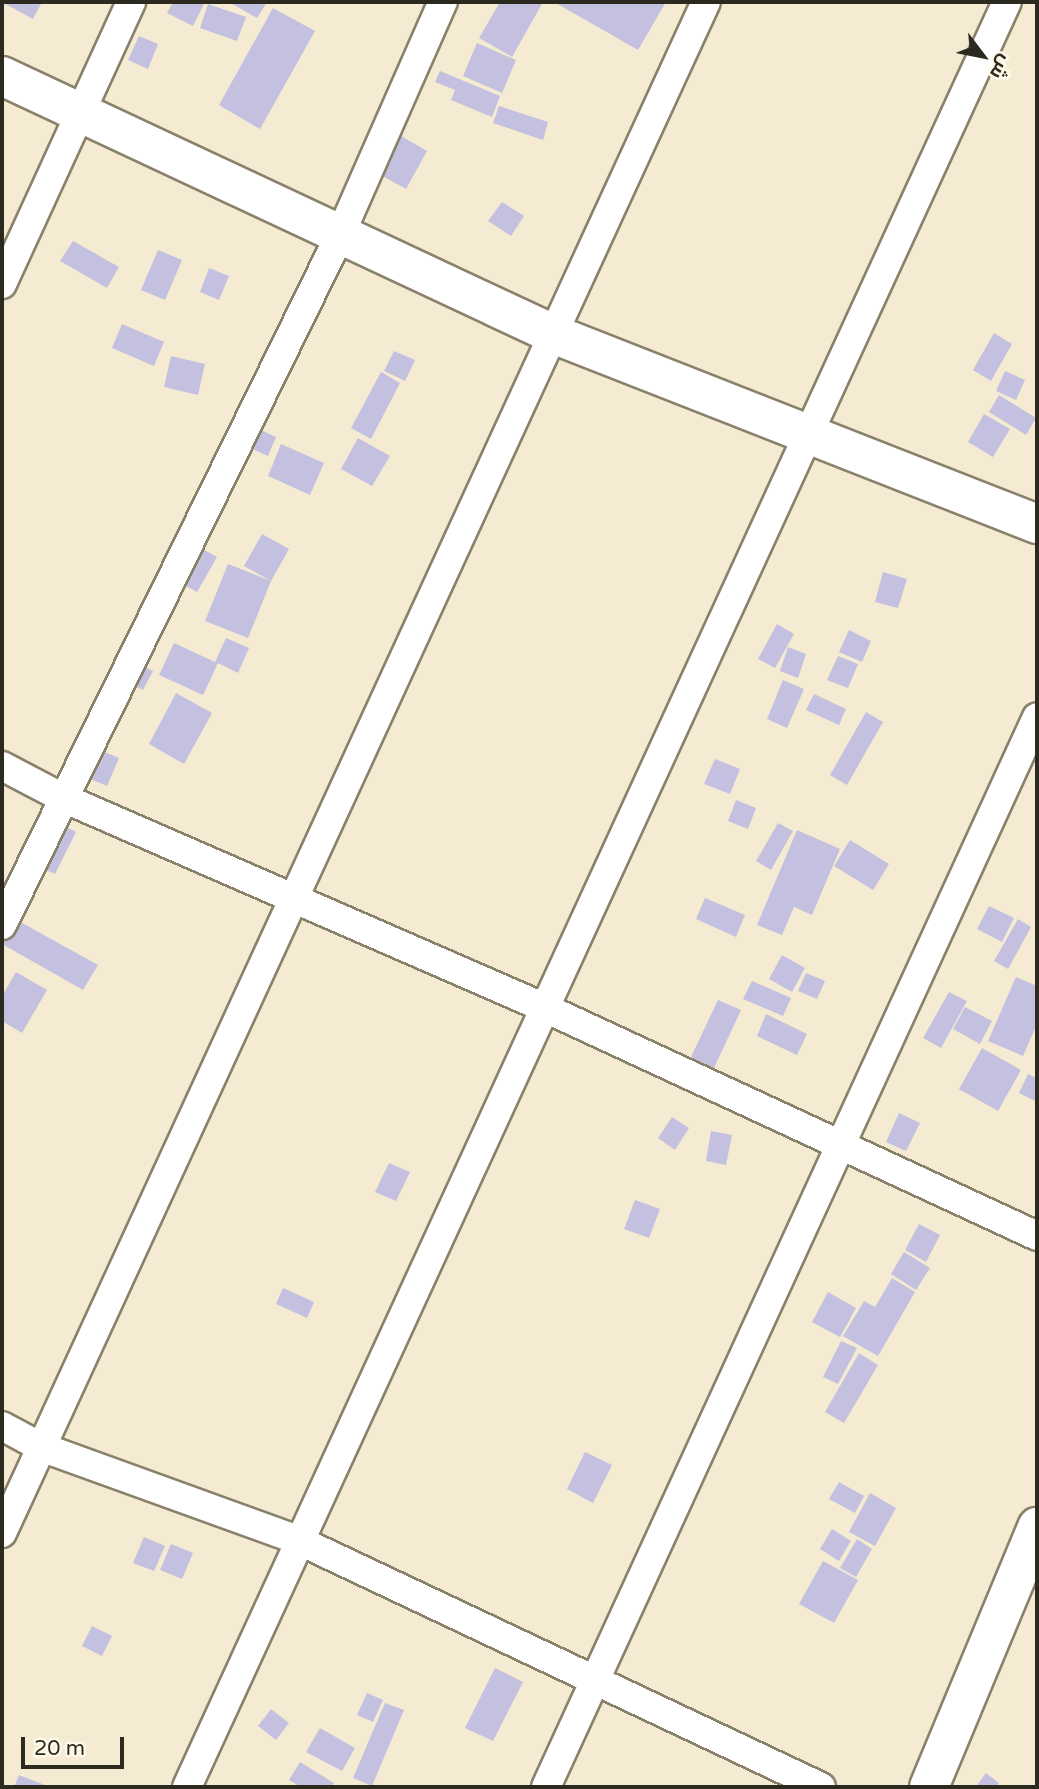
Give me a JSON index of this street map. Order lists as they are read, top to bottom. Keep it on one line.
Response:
{"scale_bar":"20 m","north":"bottom right"}
